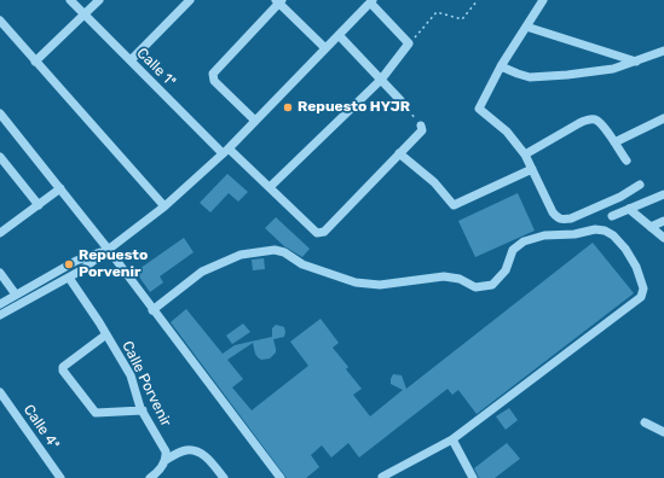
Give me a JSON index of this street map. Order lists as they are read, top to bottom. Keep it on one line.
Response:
{"streets":{"street":["Calle 1ª","Calle Porvenir","Calle 4ª"]},"places":["Repuesto HYJR","Repuesto Porvenir"]}
